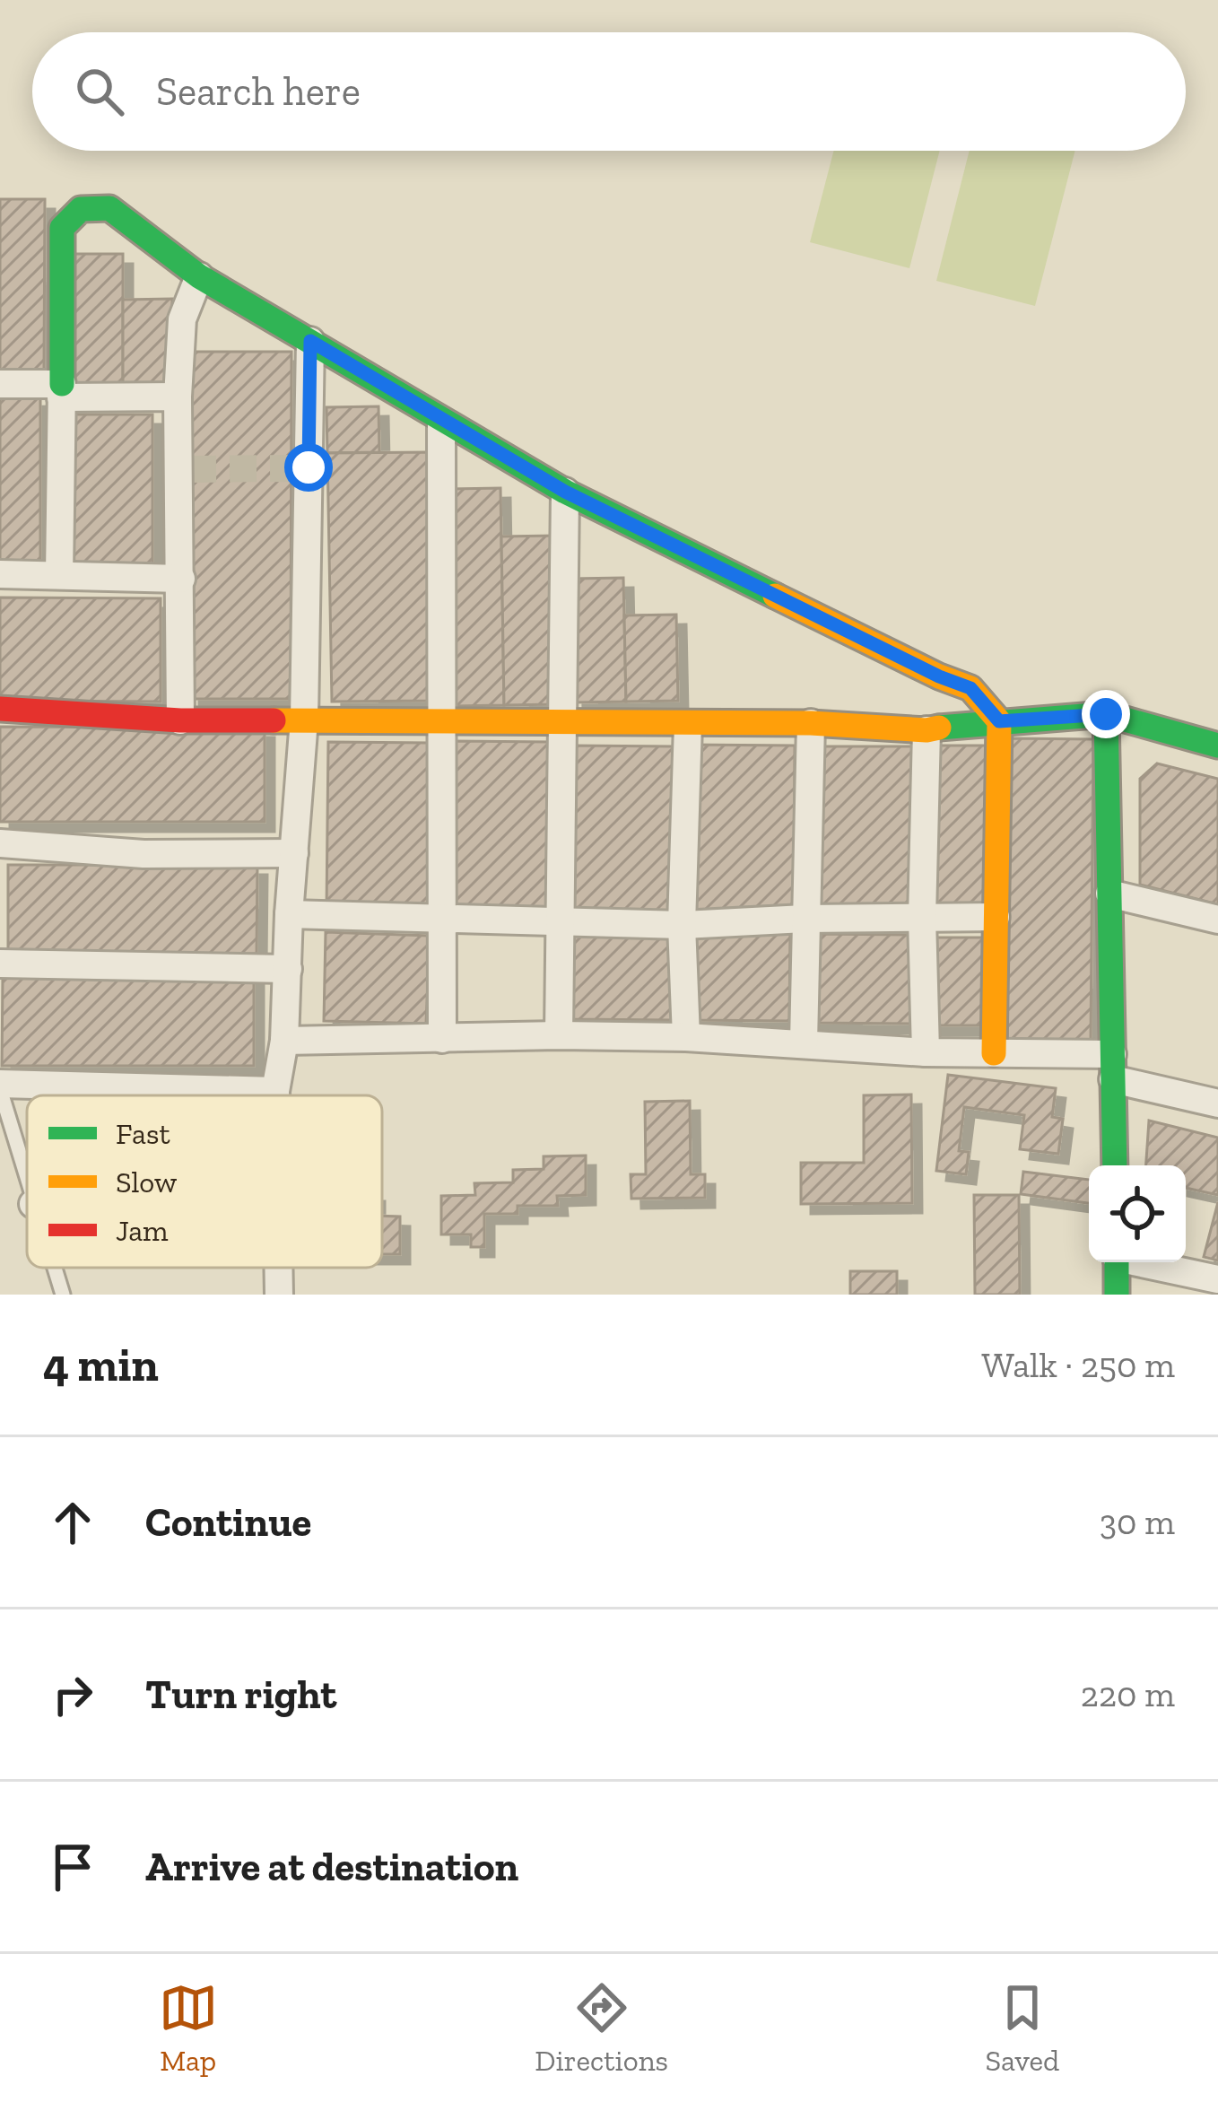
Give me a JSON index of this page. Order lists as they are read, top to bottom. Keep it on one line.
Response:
{"legend":["Fast","Slow","Jam"],"page":{"search":"Search here","heading":["4 min","Walk · 250 m"],"list":[["Continue","30 m"],["Turn right","220 m"],"Arrive at destination"],"nav":["Map","Directions","Saved"]}}
